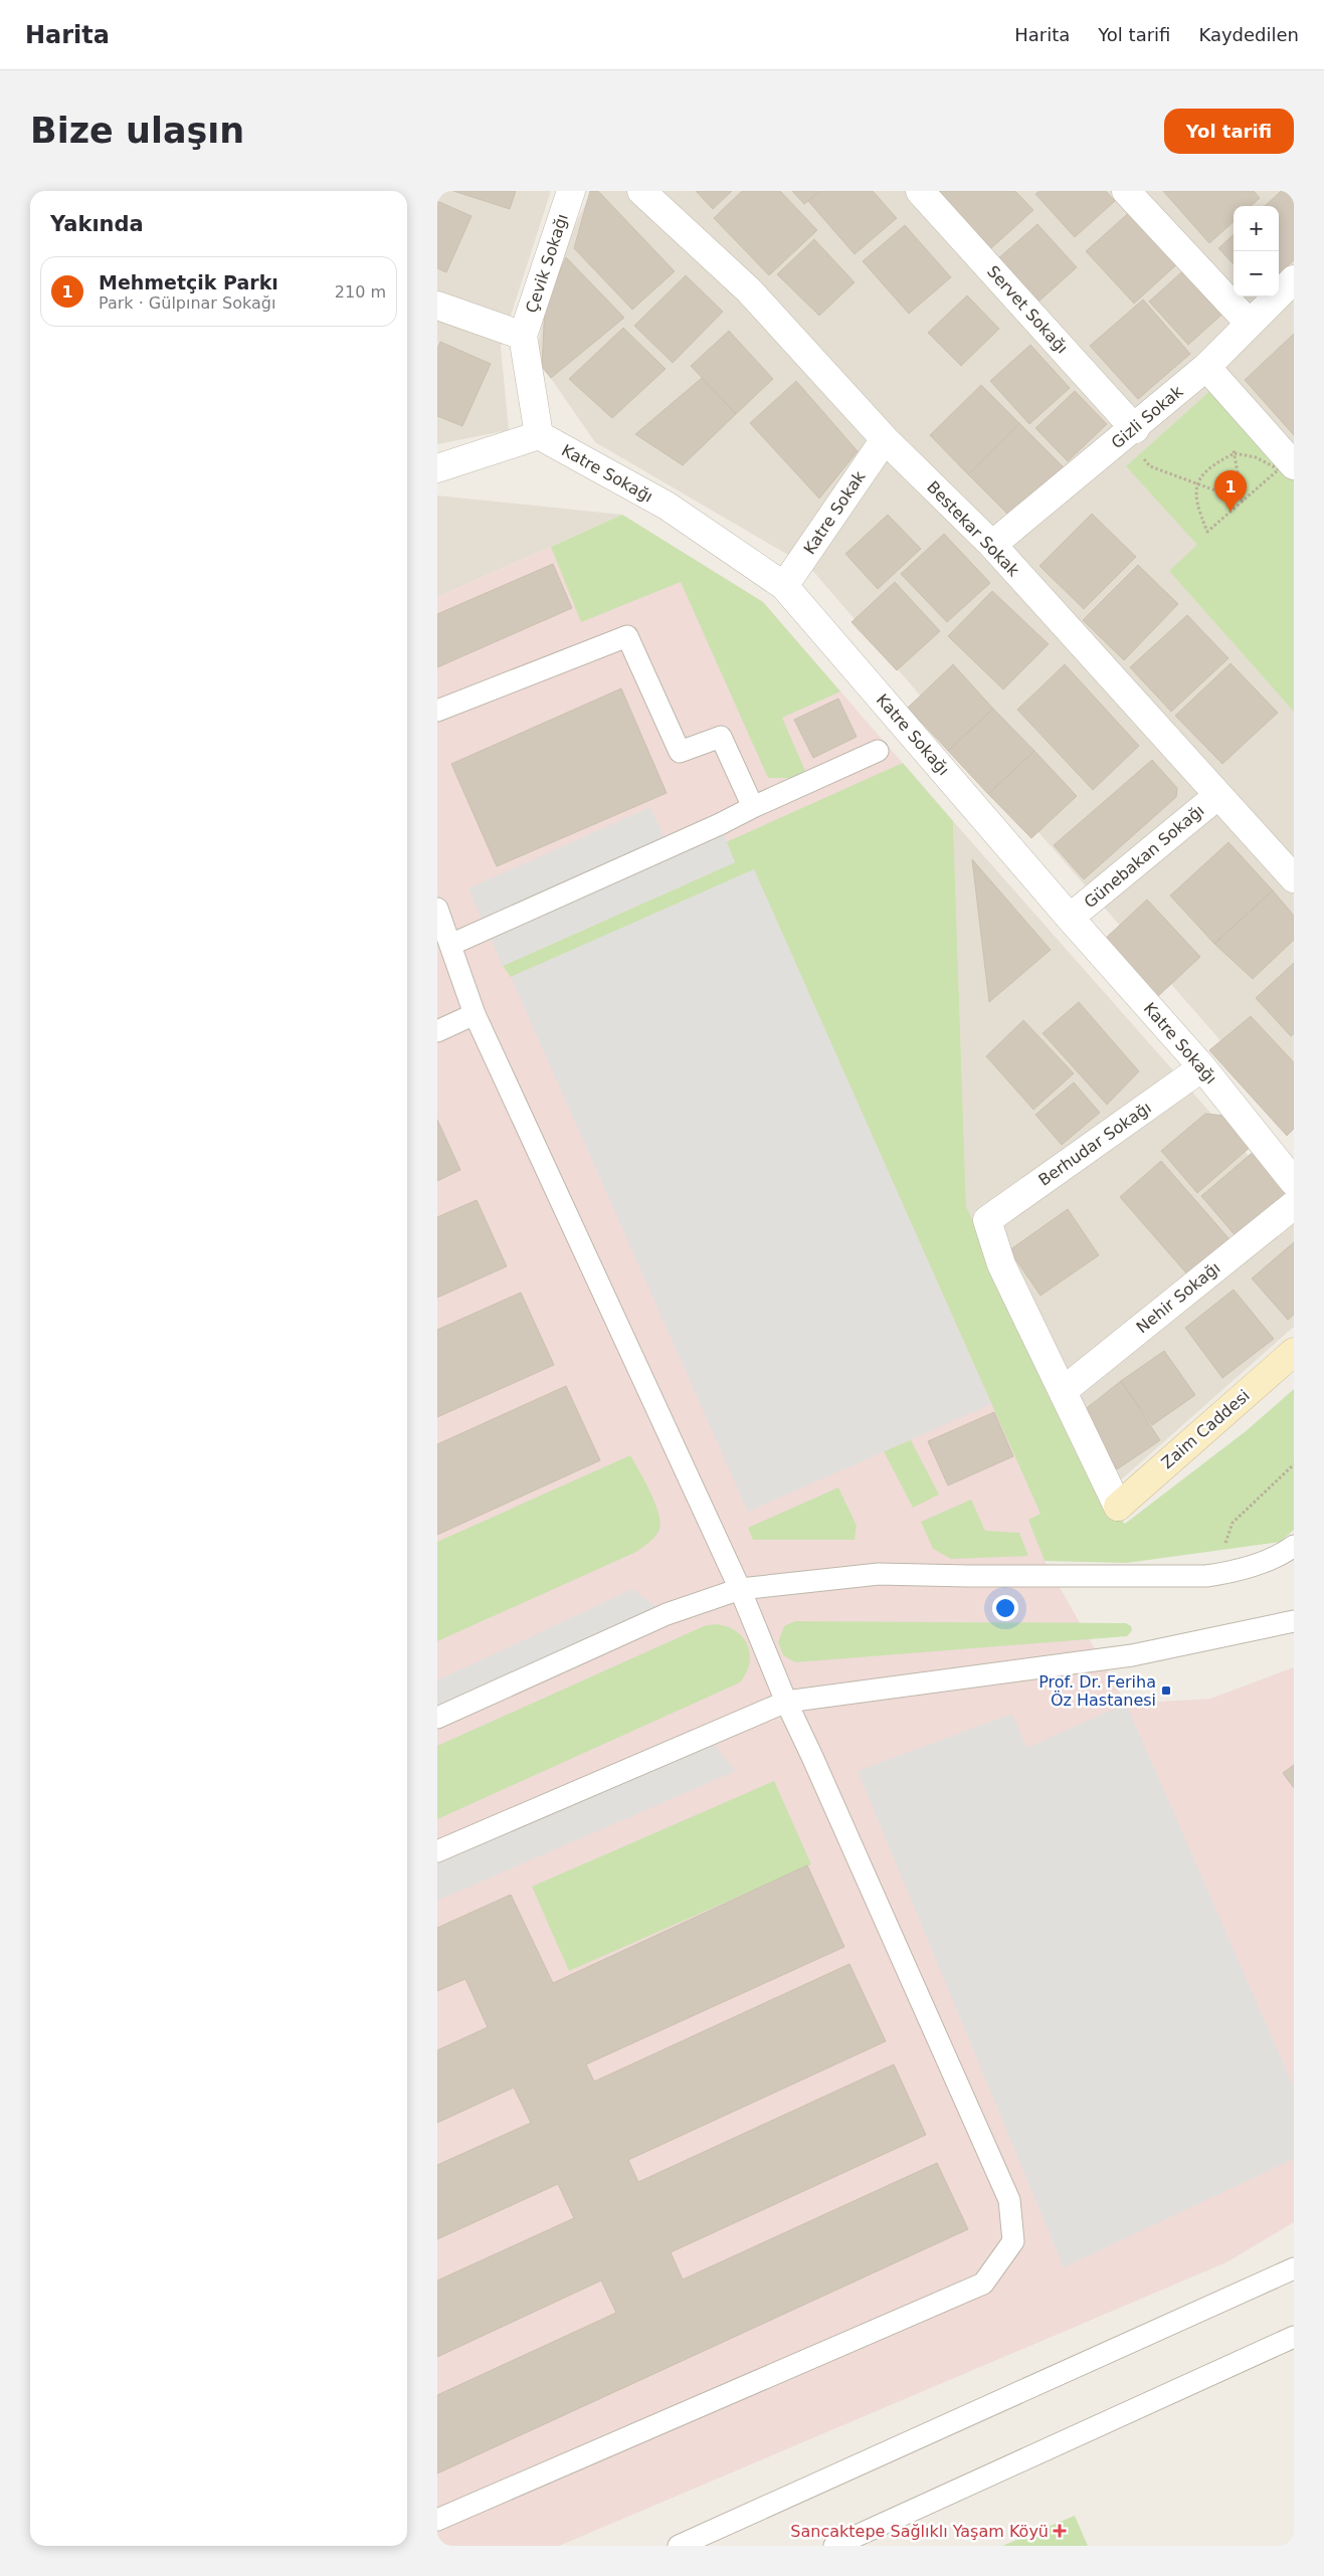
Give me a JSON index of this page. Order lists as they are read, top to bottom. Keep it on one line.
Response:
{"streets":{"street":["Çevik Sokağı","Servet Sokağı","Gizli Sokak","Katre Sokağı","Katre Sokak","Bestekar Sokak","Günebakan Sokağı","Berhudar Sokağı","Nehir Sokağı","Zaim Caddesi"]},"crossings":[["Servet Sokağı","Gizli Sokak"],["Gizli Sokak","Bestekar Sokak"],["Katre Sokağı","Katre Sokak"],["Katre Sokağı","Günebakan Sokağı"],["Katre Sokağı","Berhudar Sokağı"],["Katre Sokak","Bestekar Sokak"],["Bestekar Sokak","Günebakan Sokağı"],["Berhudar Sokağı","Nehir Sokağı"],["Berhudar Sokağı","Zaim Caddesi"],["Nehir Sokağı","Zaim Caddesi"]],"places":{"transit":["Prof. Dr. Feriha Öz Hastanesi"],"health":["Sancaktepe Sağlıklı Yaşam Köyü"]},"page":{"header":"Harita","nav":["Harita","Yol tarifi","Kaydedilen"],"buttons":"Yol tarifi","title":"Bize ulaşın","heading":"Yakında","map_buttons":["+","−"],"list":[{"mark":"1","name":"Mehmetçik Parkı","note":"Park · Gülpınar Sokağı","value":"210 m"}],"pins":"1"}}
